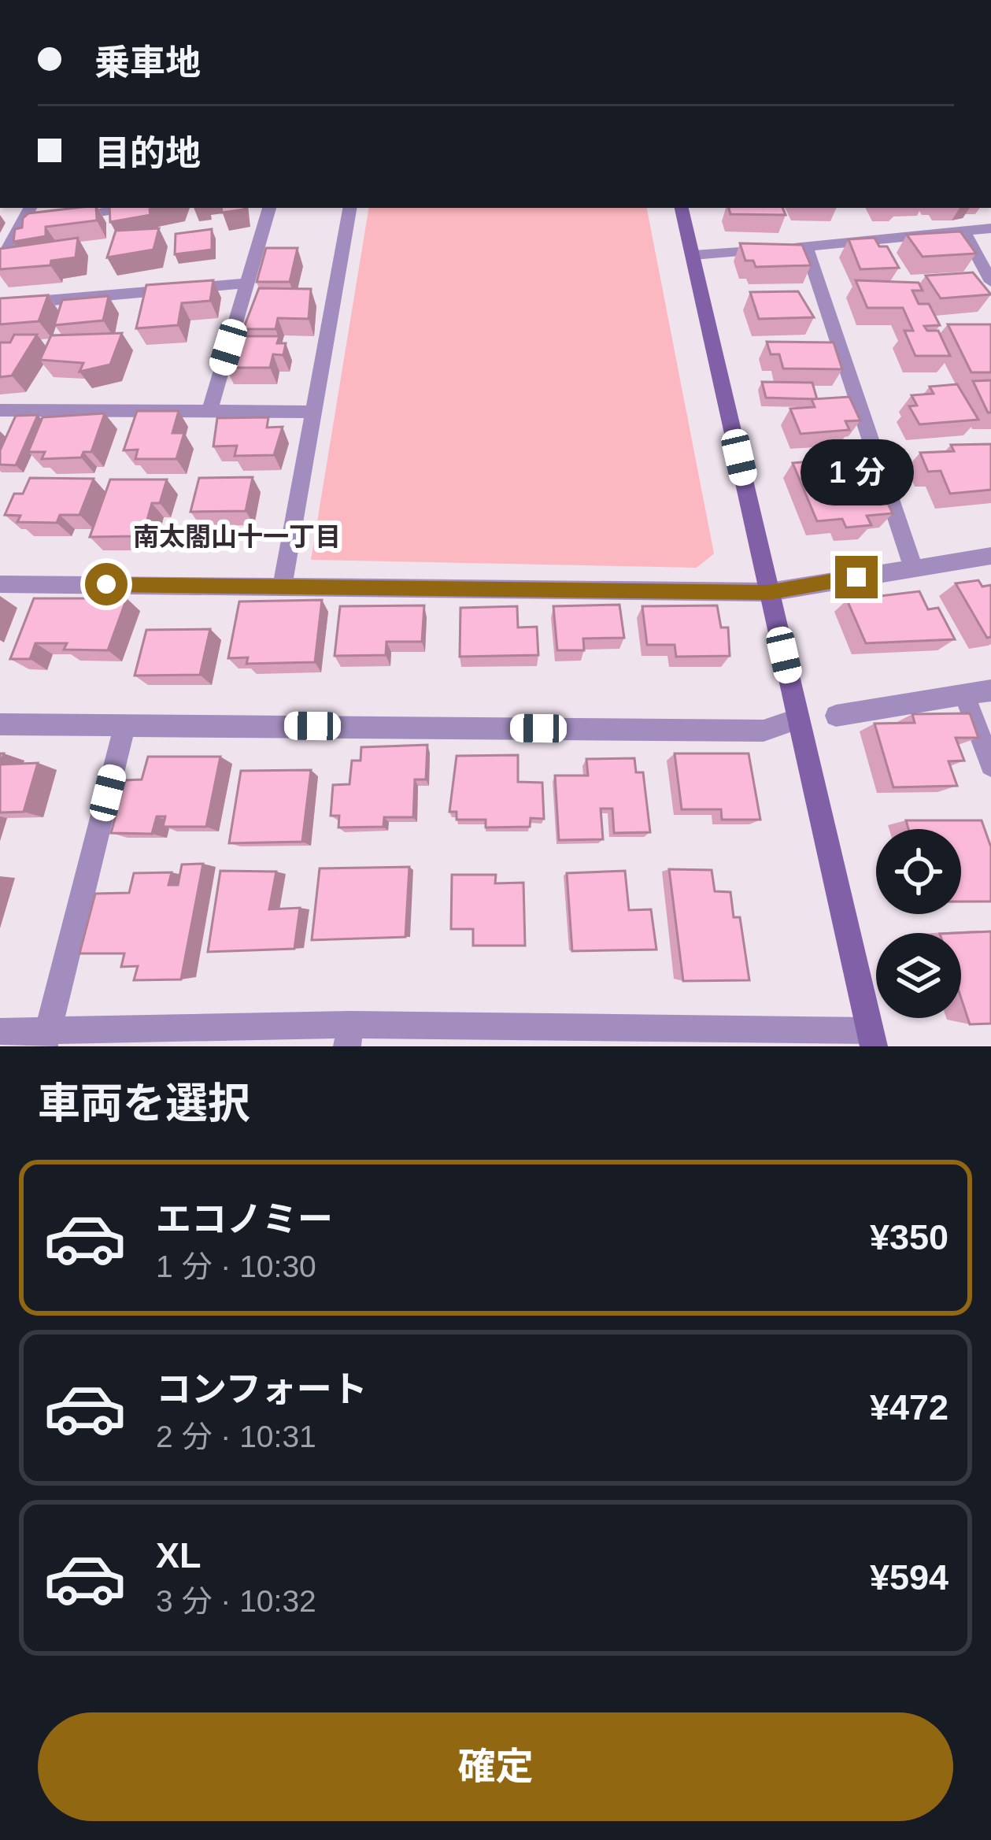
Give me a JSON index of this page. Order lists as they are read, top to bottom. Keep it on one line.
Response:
{"districts":["南太閤山十一丁目"],"page":{"banner":["乗車地","目的地"],"bubble":"1 分","heading":"車両を選択","list":[{"name":"エコノミー","note":"1 分 · 10:30","value":"¥350"},{"name":"コンフォート","note":"2 分 · 10:31","value":"¥472"},{"name":"XL","note":"3 分 · 10:32","value":"¥594"}],"buttons":"確定"}}
